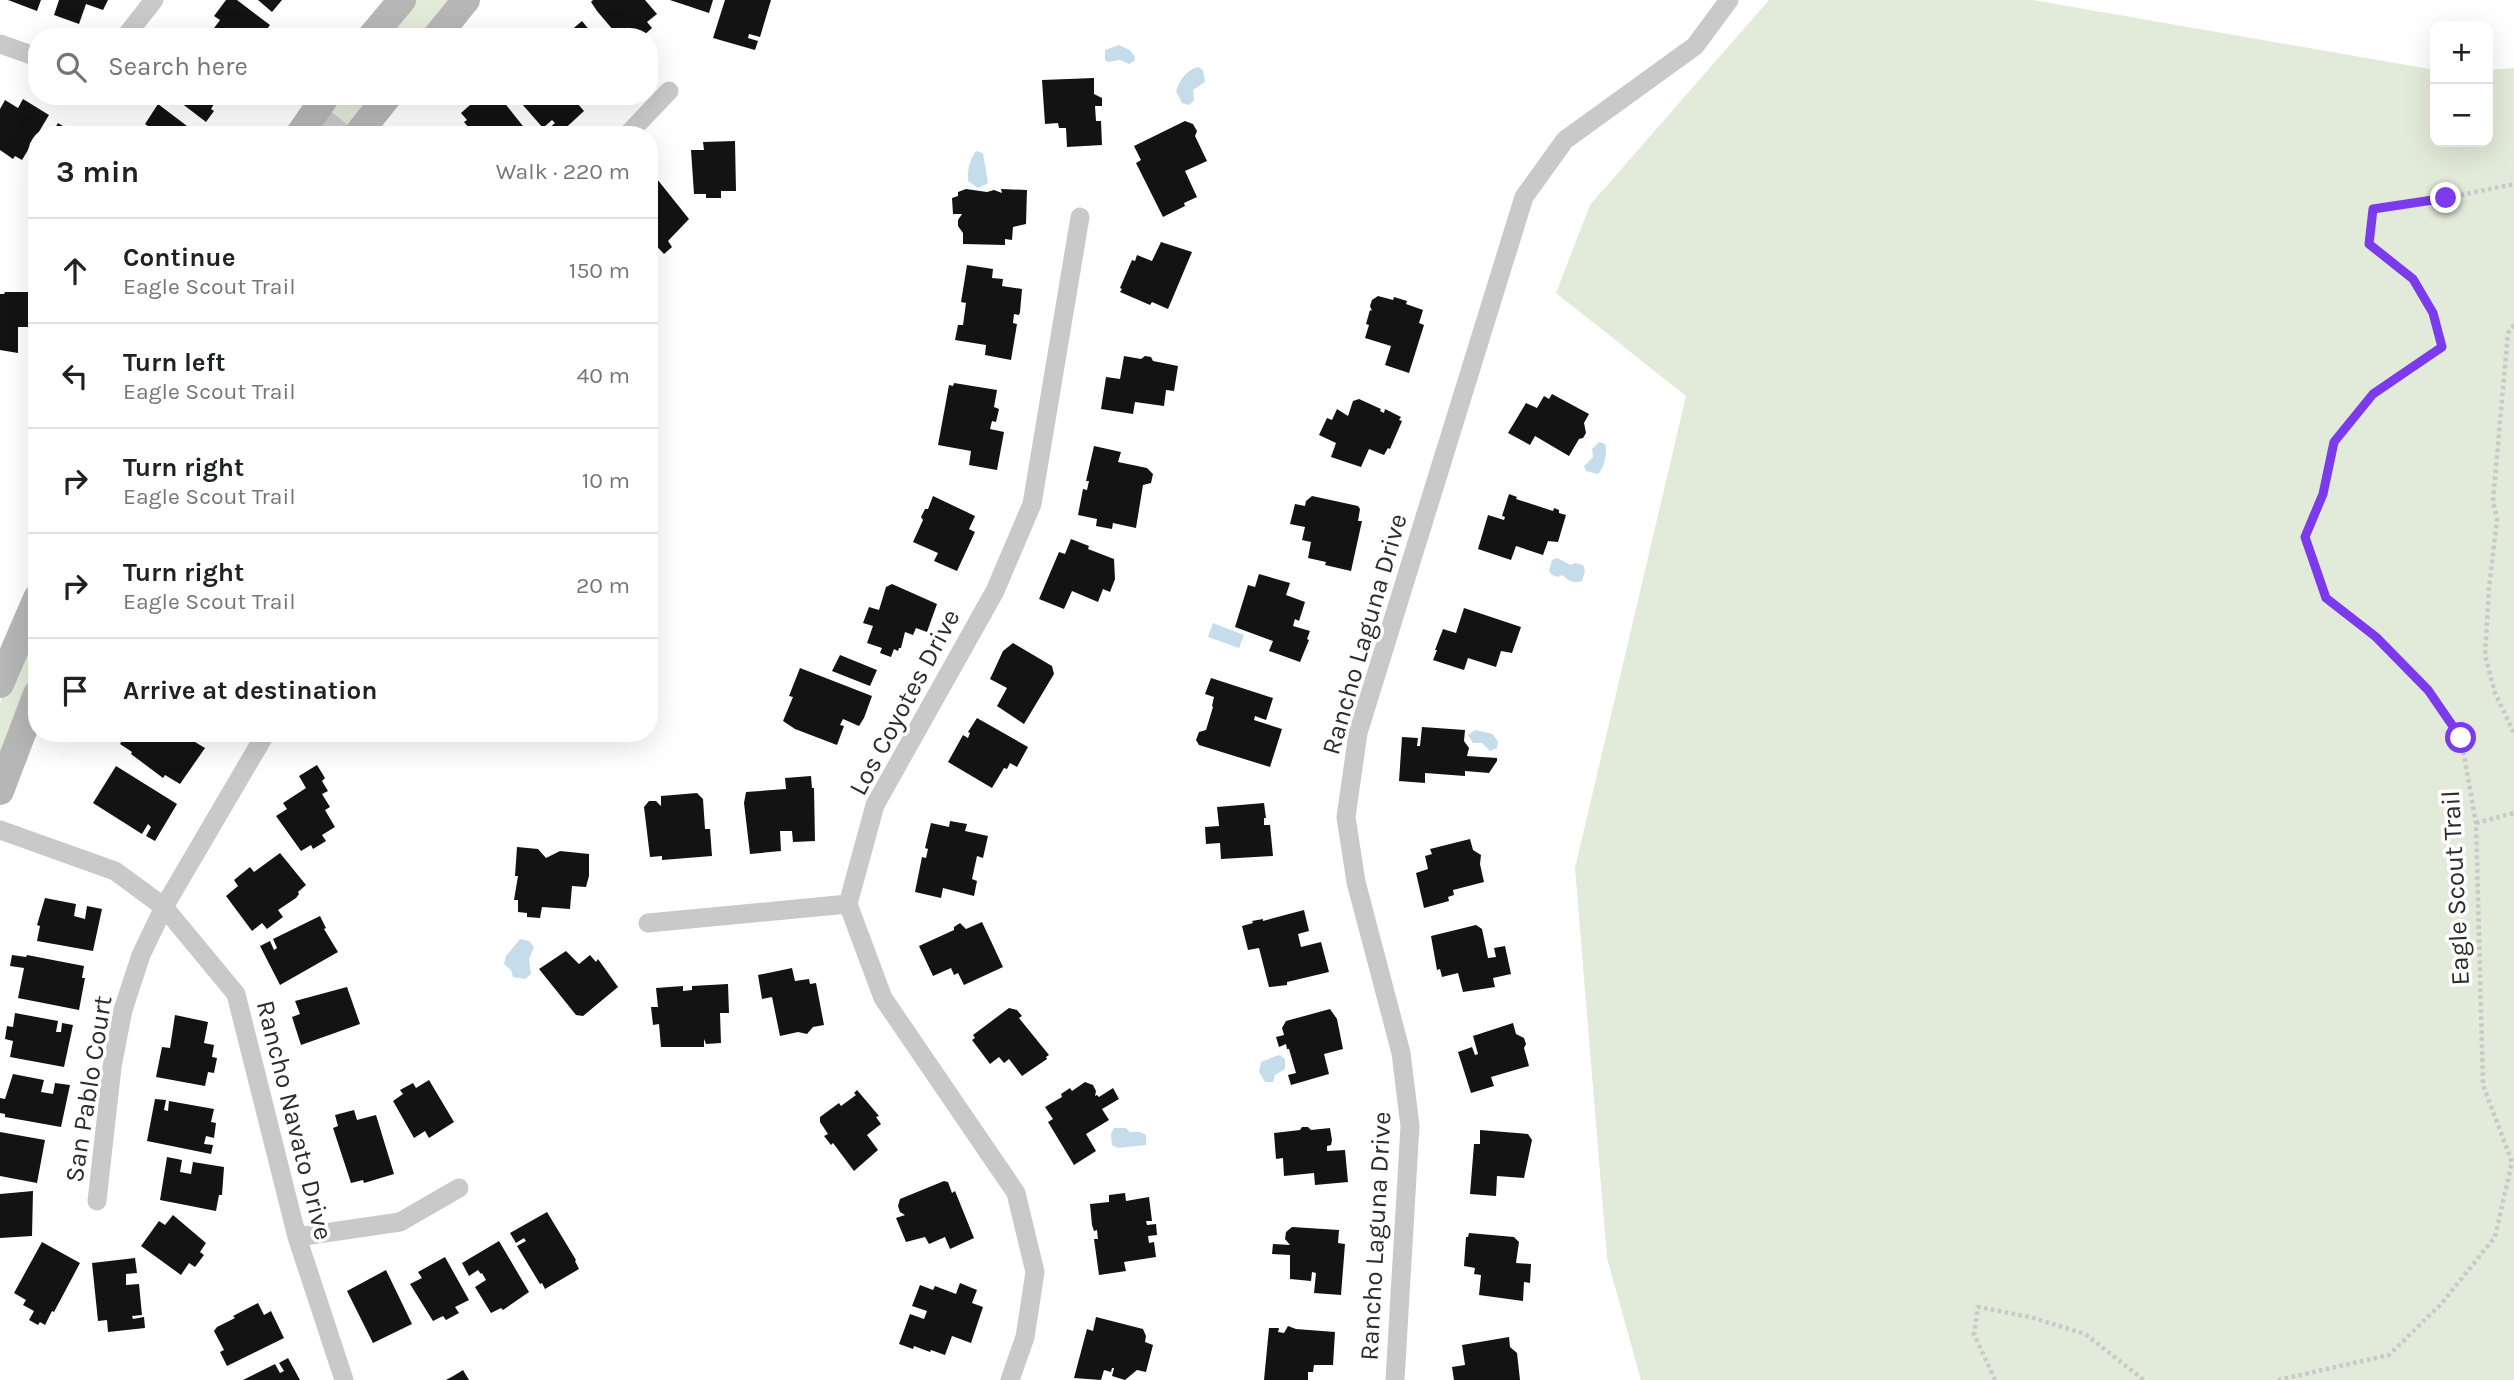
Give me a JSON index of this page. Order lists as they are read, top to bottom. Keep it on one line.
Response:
{"streets":{"street":["Rancho Laguna Drive","Los Coyotes Drive","San Pablo Court","Rancho Navato Drive"],"path":["Eagle Scout Trail"]},"crossings":[["San Pablo Court","Rancho Navato Drive"]],"page":{"map_buttons":["+","−"],"search":"Search here","heading":["3 min","Walk · 220 m"],"list":[["Continue","Eagle Scout Trail","150 m"],["Turn left","Eagle Scout Trail","40 m"],["Turn right","Eagle Scout Trail","10 m"],["Turn right","Eagle Scout Trail","20 m"],"Arrive at destination"]}}
